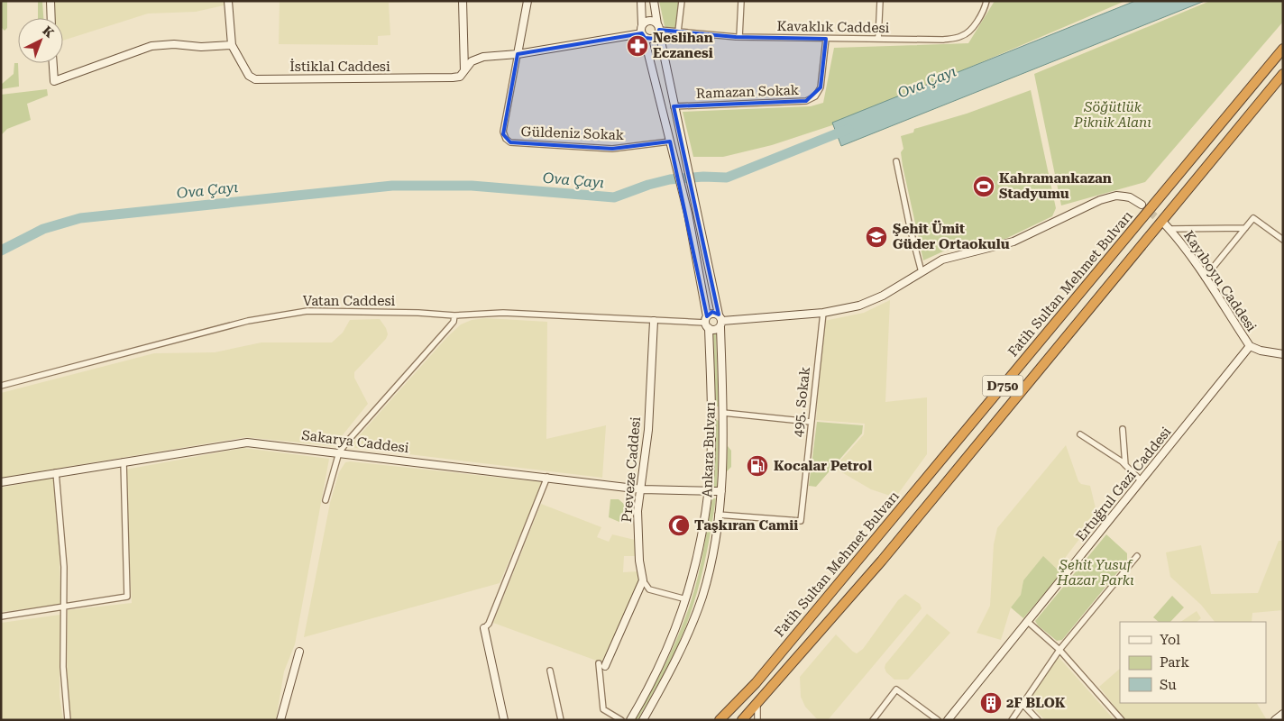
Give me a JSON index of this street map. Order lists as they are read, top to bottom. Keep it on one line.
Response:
{"streets":{"highway":["Fatih Sultan Mehmet Bulvarı","D750"],"street":["Kavaklık Caddesi","İstiklal Caddesi","Ramazan Sokak","Güldeniz Sokak","Kayıboyu Caddesi","Vatan Caddesi","495. Sokak","Sakarya Caddesi","Ankara Bulvarı","Preveze Caddesi","Ertuğrul Gazi Caddesi"]},"crossings":[["Kavaklık Caddesi","Ramazan Sokak"],["İstiklal Caddesi","Güldeniz Sokak"],["İstiklal Caddesi","Ankara Bulvarı"],["Ramazan Sokak","Ankara Bulvarı"],["Güldeniz Sokak","Ankara Bulvarı"],["Kayıboyu Caddesi","Ertuğrul Gazi Caddesi"],["Vatan Caddesi","Ankara Bulvarı"],["Vatan Caddesi","Preveze Caddesi"],["495. Sokak","Ankara Bulvarı"],["Sakarya Caddesi","Ankara Bulvarı"],["Sakarya Caddesi","Preveze Caddesi"]],"water":["Ova Çayı"],"parks":["Söğütlük Piknik Alanı","Şehit Yusuf Hazar Parkı"],"places":{"pharmacy":["Neslihan Eczanesi"],"sports":["Kahramankazan Stadyumu"],"school or university":["Şehit Ümit Güder Ortaokulu"],"fuel station":["Kocalar Petrol"],"mosque":["Taşkıran Camii"],"building":["2F BLOK"]},"legend":["Yol","Park","Su"],"north":"top right"}
